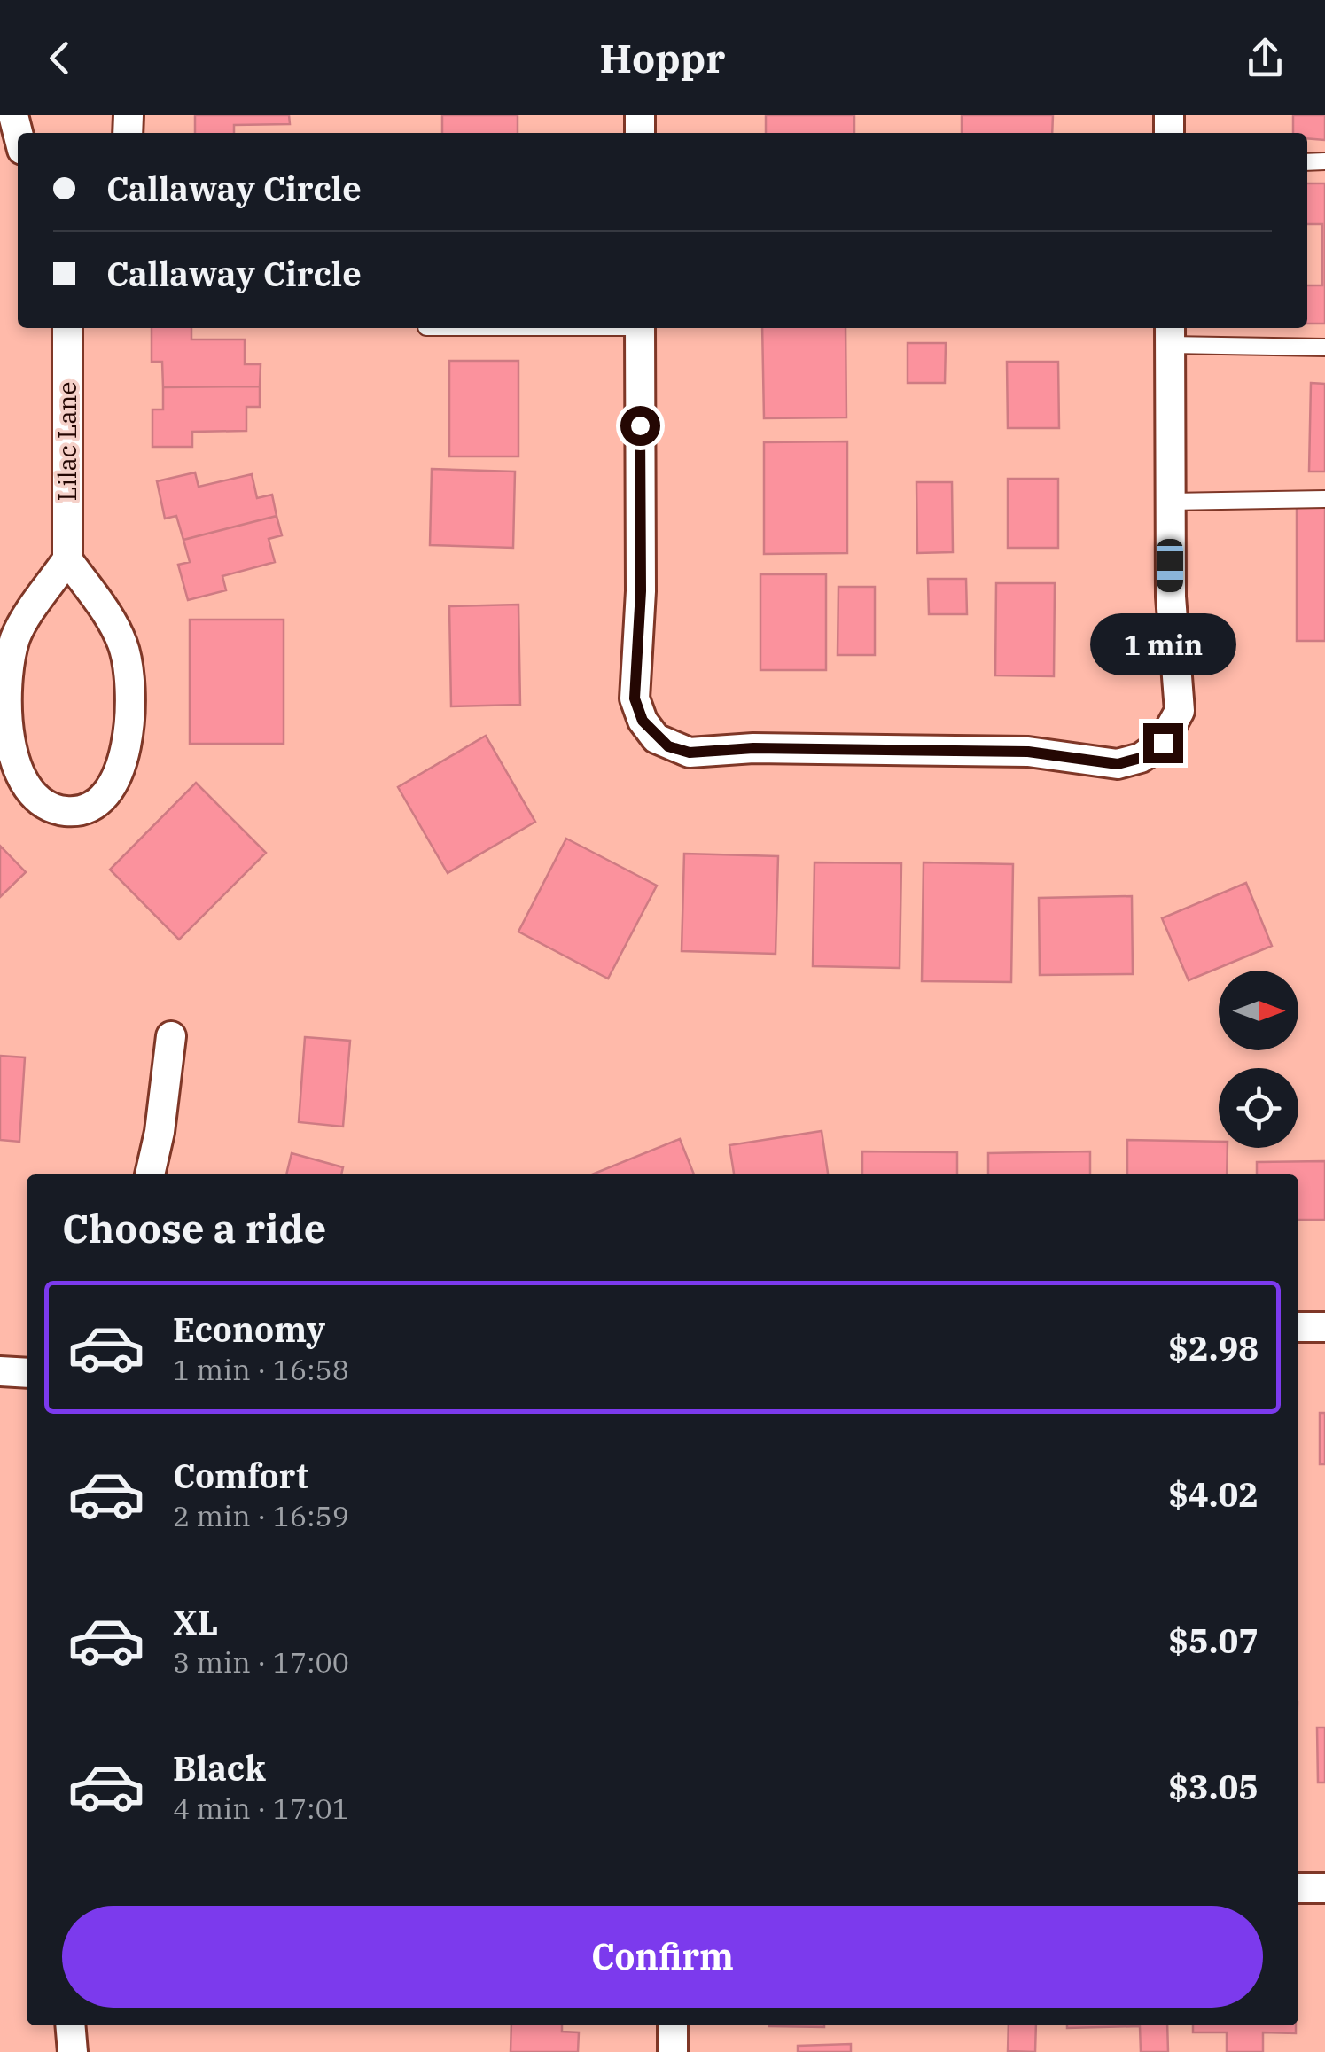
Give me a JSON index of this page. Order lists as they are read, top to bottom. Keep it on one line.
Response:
{"streets":{"street":["Lilac Lane"]},"north":"right","page":{"header":"Hoppr","banner":["Callaway Circle","Callaway Circle"],"bubble":"1 min","heading":"Choose a ride","list":[{"name":"Economy","note":"1 min · 16:58","value":"$2.98"},{"name":"Comfort","note":"2 min · 16:59","value":"$4.02"},{"name":"XL","note":"3 min · 17:00","value":"$5.07"},{"name":"Black","note":"4 min · 17:01","value":"$3.05"}],"buttons":"Confirm"}}
